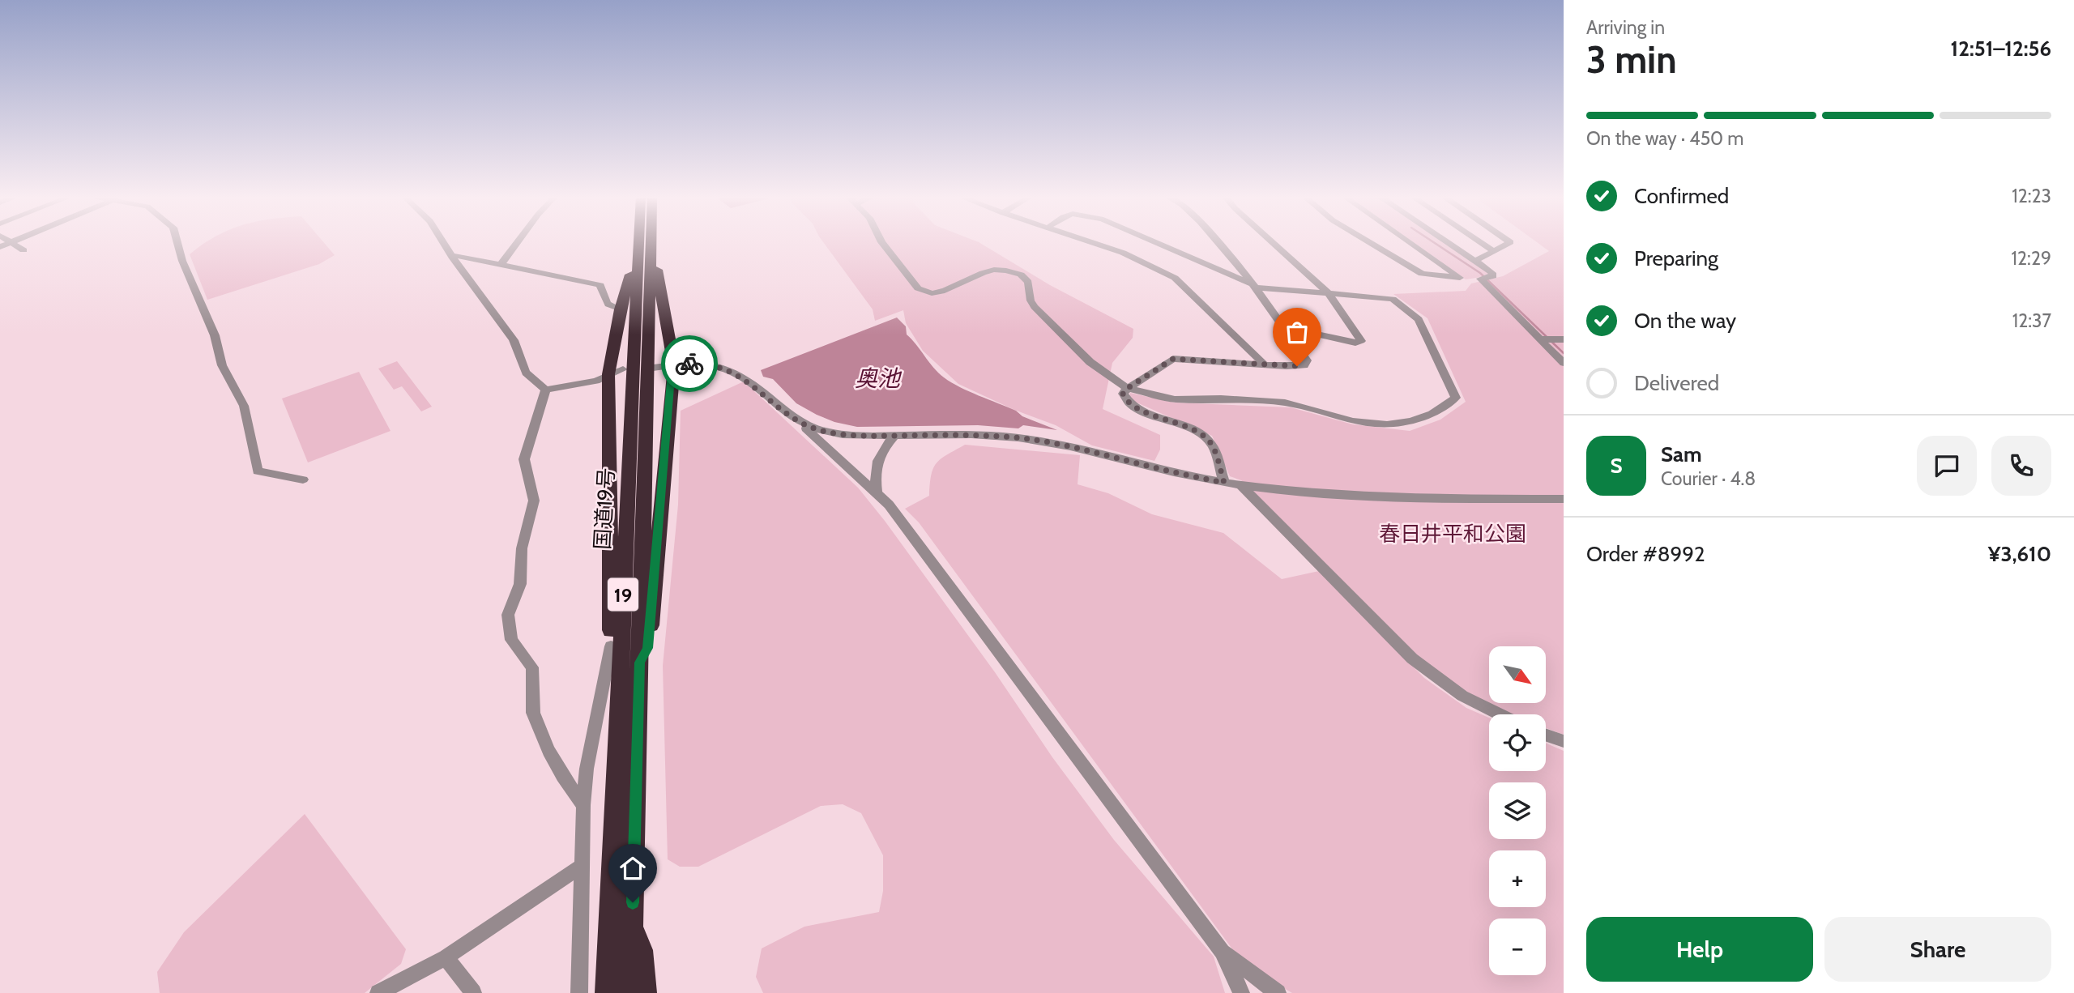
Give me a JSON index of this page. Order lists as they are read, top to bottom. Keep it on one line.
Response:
{"streets":{"highway":["国道19号","19"]},"water":["奥池"],"parks":["春日井平和公園"],"north":"bottom right","page":{"heading":["3 min","Arriving in","12:51–12:56"],"panel":["Sam","Courier · 4.8","Order #8992","¥3,610"],"bar":"On the way · 450 m","list":[["Confirmed","12:23"],["Preparing","12:29"],["On the way","12:37"],"Delivered"],"round":"S","map_buttons":["+","−"],"buttons":["Help","Share"]}}
